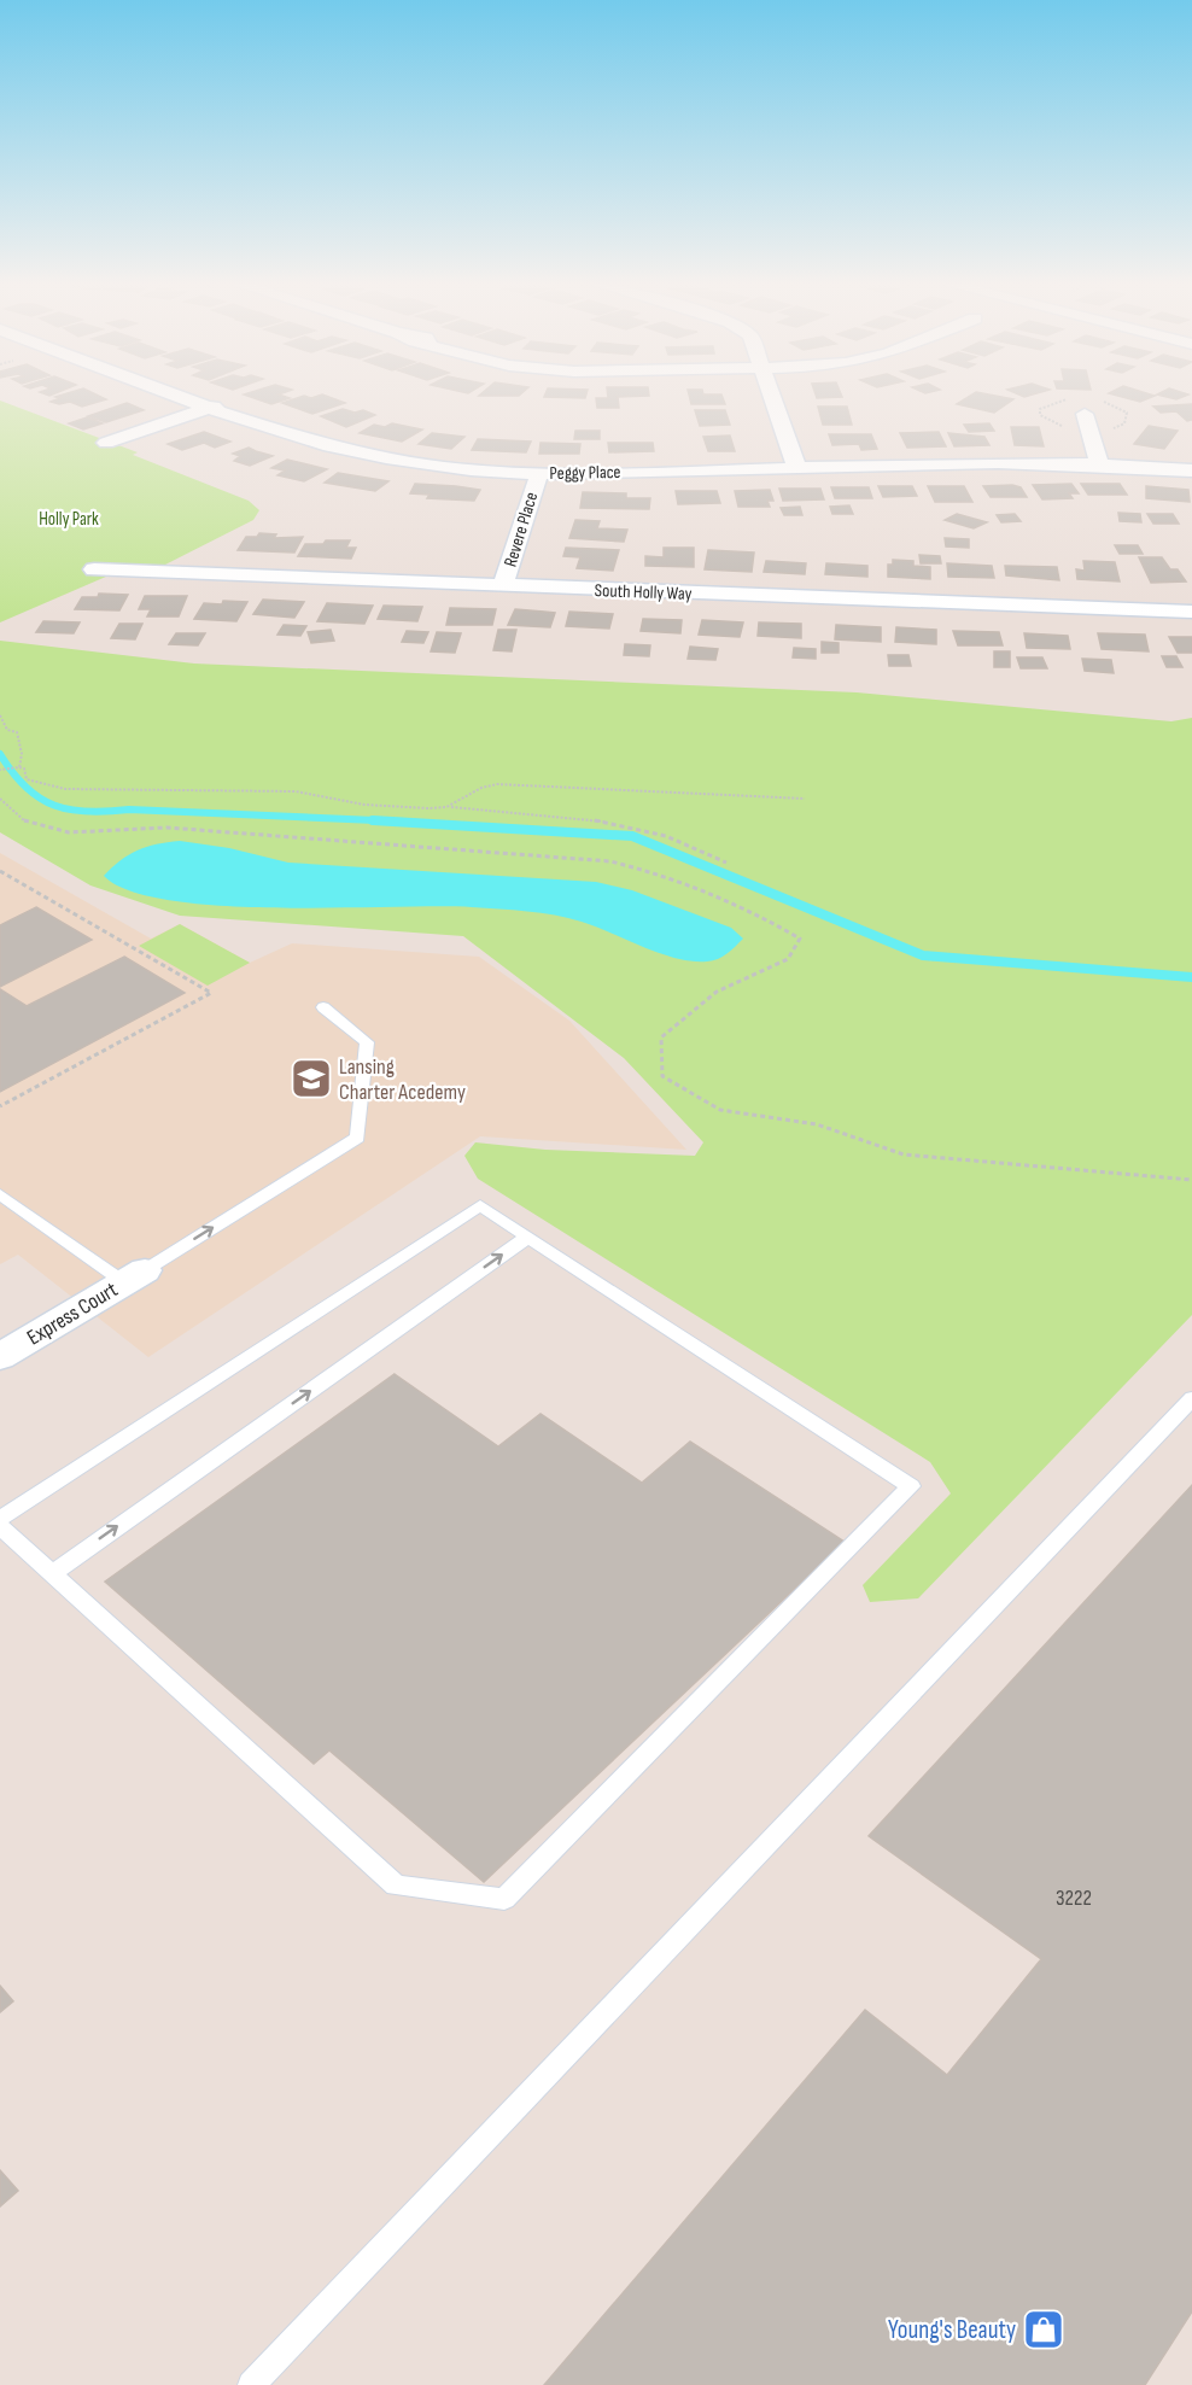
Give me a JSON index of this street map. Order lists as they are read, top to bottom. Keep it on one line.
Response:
{"streets":{"street":["Peggy Place","Revere Place","South Holly Way","Express Court"]},"crossings":[["Peggy Place","Revere Place"],["Revere Place","South Holly Way"]],"parks":["Holly Park"],"places":{"school or university":["Lansing Charter Acedemy"],"shop":["Young's Beauty"]},"house_numbers":["3222"]}
